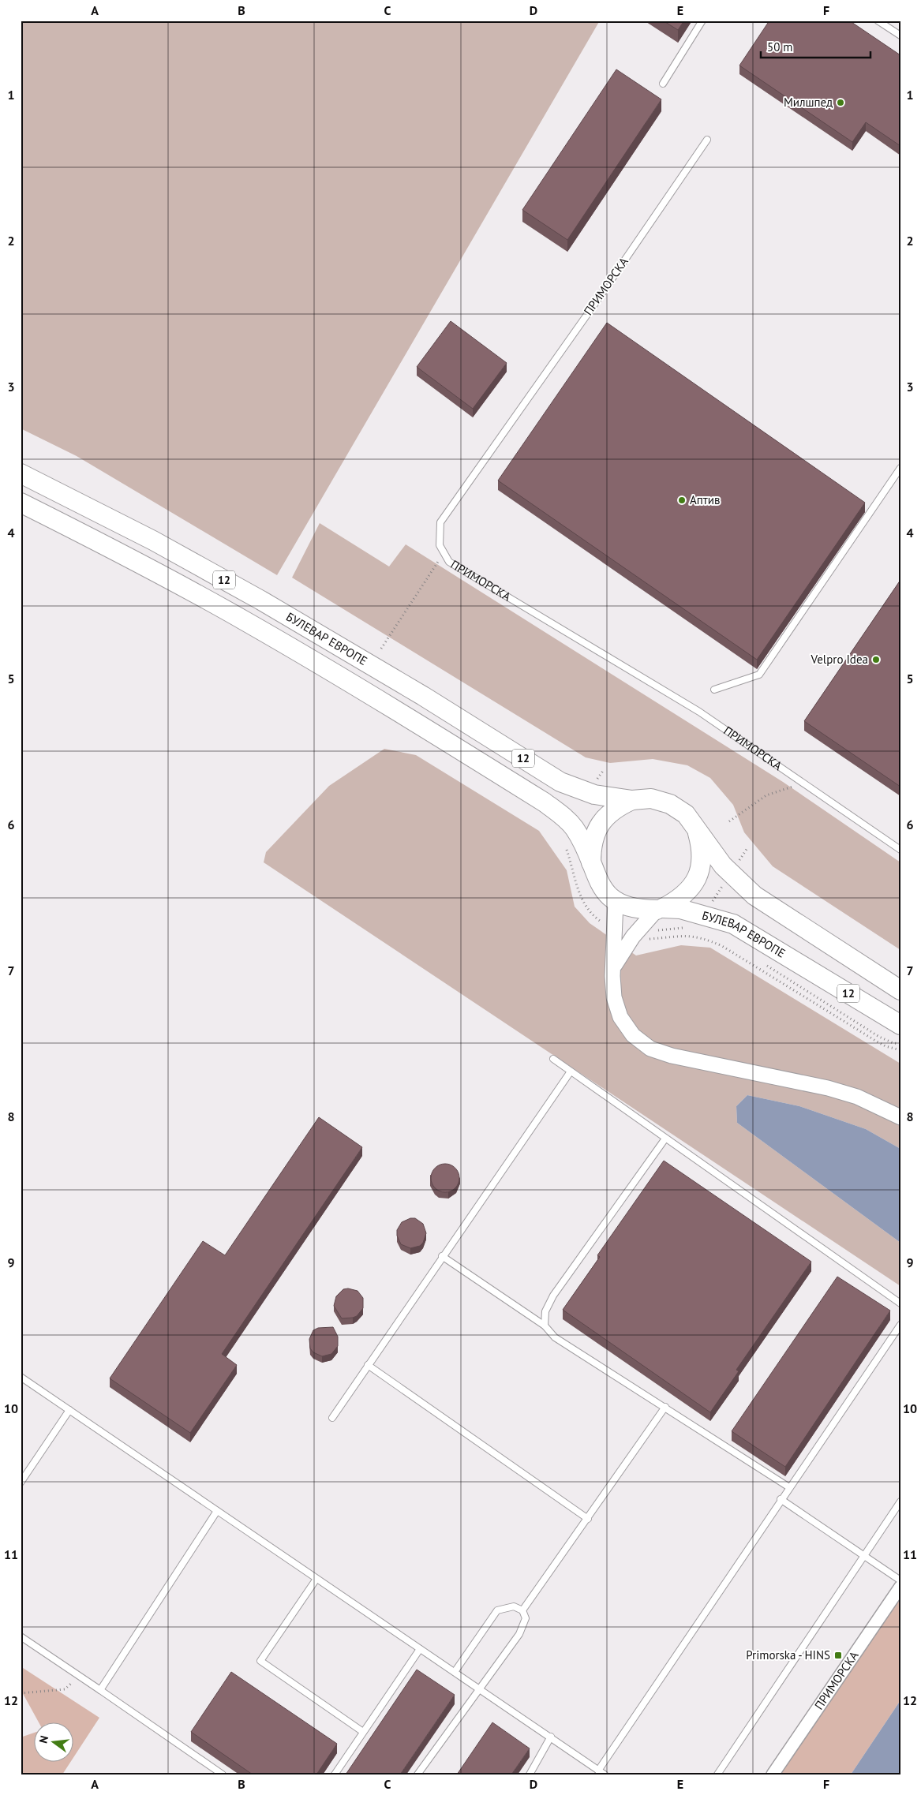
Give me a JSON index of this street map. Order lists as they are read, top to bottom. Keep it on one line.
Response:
{"streets":{"main road":["12","БУЛЕВАР ЕВРОПЕ"],"street":["ПРИМОРСКА"]},"places":{"other":["Милшпед","Аптив","Velpro Idea"],"transit":["Primorska - HINS"]},"scale_bar":"50 m","north":"left","grid":{"columns":["A","B","C","D","E","F"],"rows":["1","2","3","4","5","6","7","8","9","10","11","12"]}}
